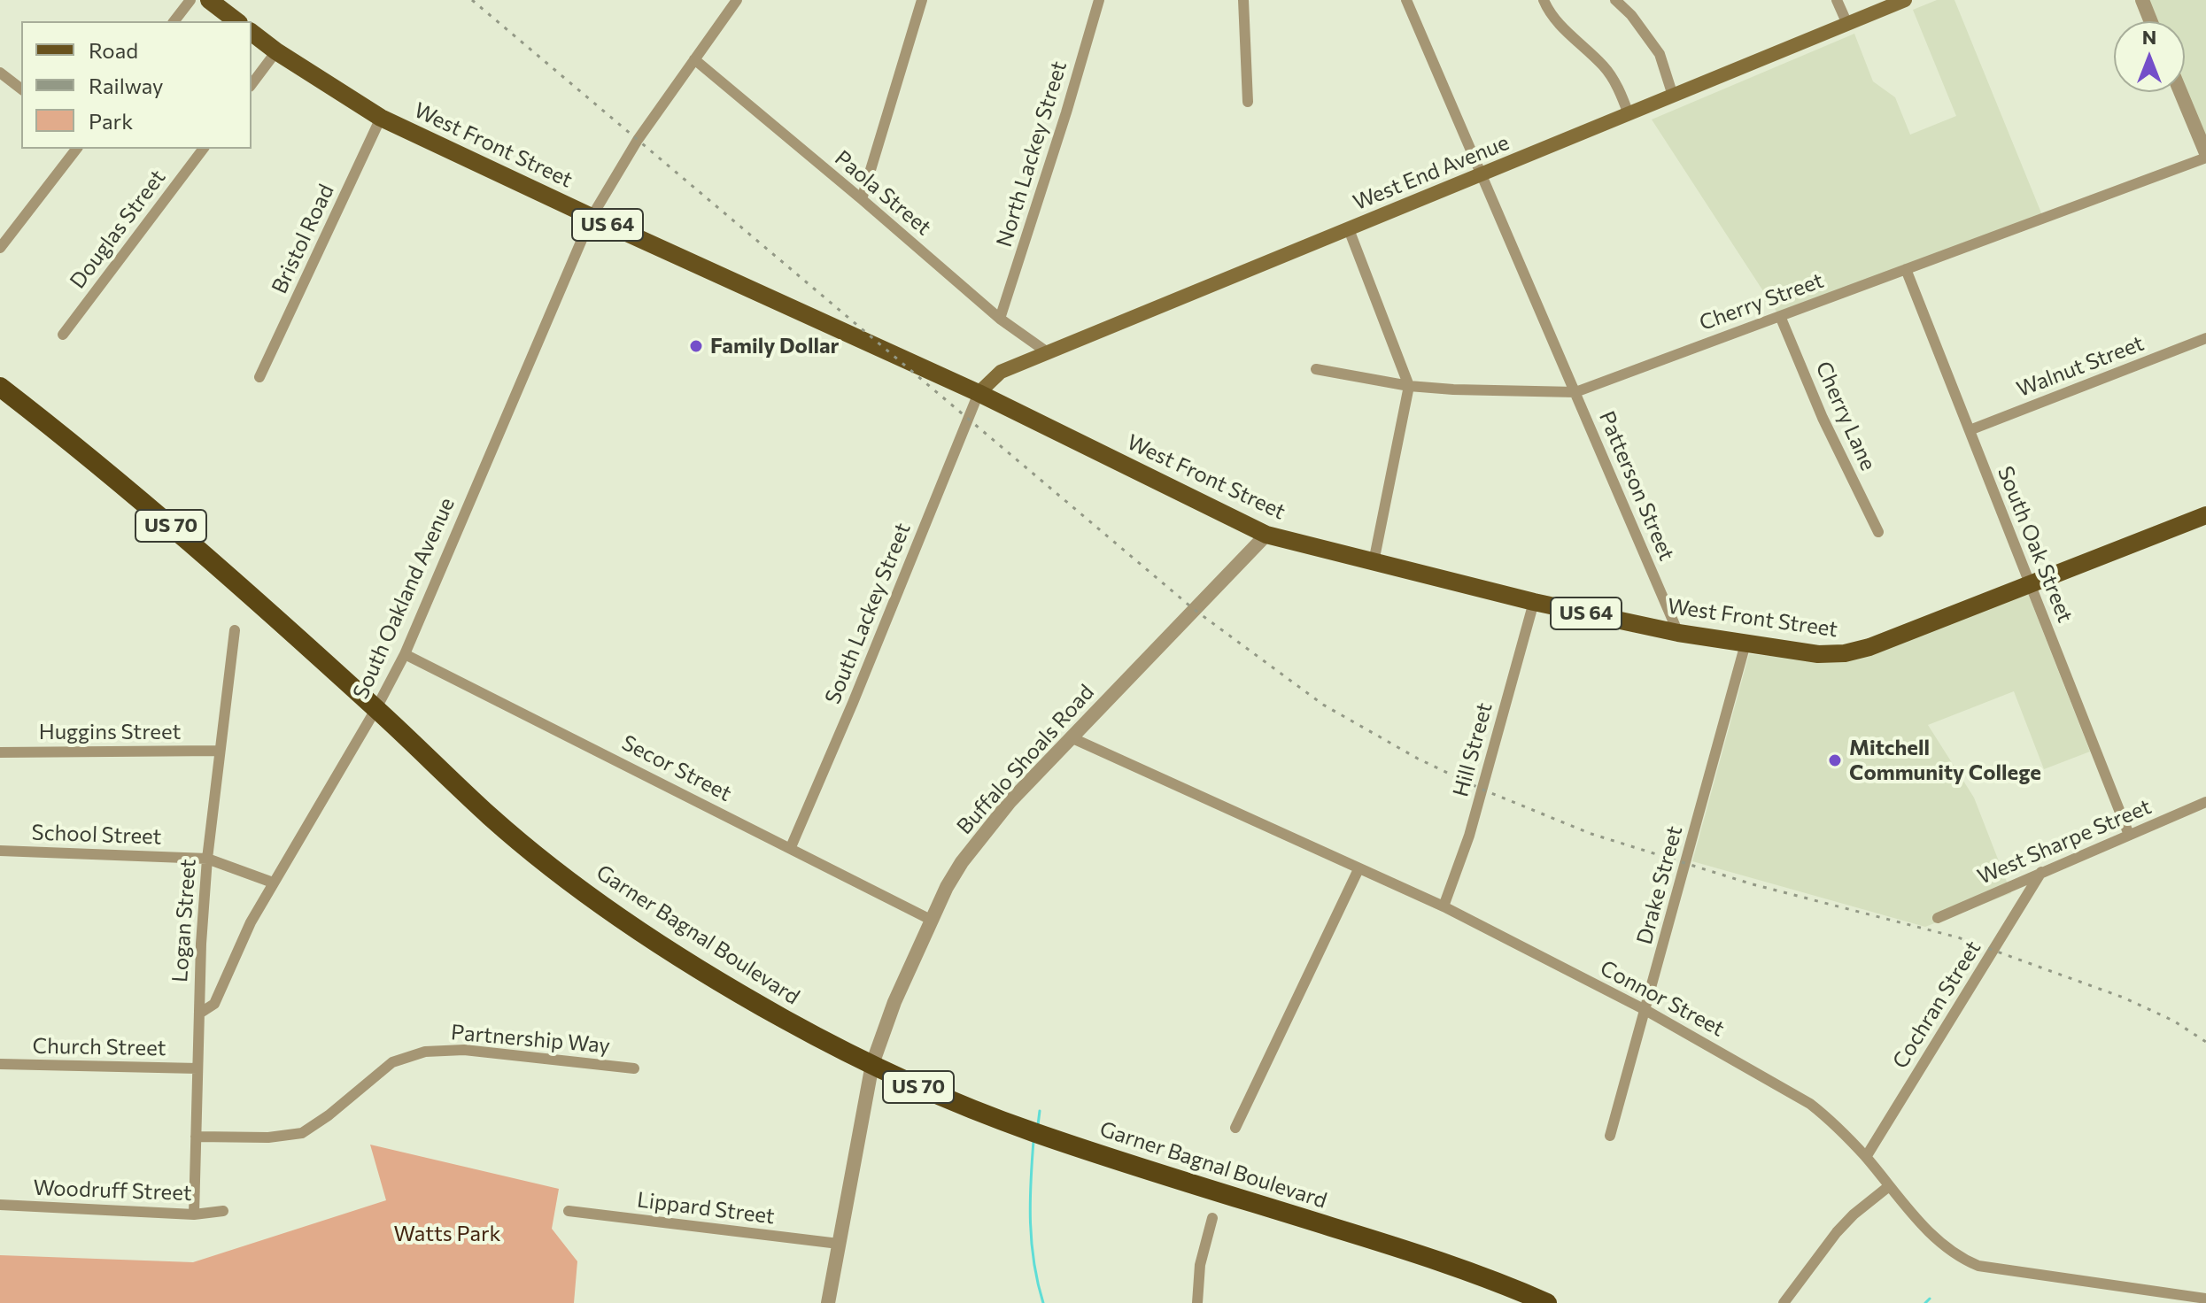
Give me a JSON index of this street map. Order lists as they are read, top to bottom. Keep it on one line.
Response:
{"streets":{"highway":["US 70","Garner Bagnal Boulevard"],"main road":["West Front Street","West End Avenue","US 64"],"street":["North Lackey Street","Paola Street","Douglas Street","Bristol Road","Cherry Street","Walnut Street","Cherry Lane","Patterson Street","South Oak Street","South Oakland Avenue","South Lackey Street","Huggins Street","Hill Street","Buffalo Shoals Road","Secor Street","School Street","West Sharpe Street","Drake Street","Logan Street","Connor Street","Cochran Street","Partnership Way","Church Street","Woodruff Street","Lippard Street"]},"crossings":[["West Front Street","West End Avenue"],["West Front Street","Bristol Road"],["West Front Street","Patterson Street"],["West Front Street","South Oak Street"],["West Front Street","South Oakland Avenue"],["West Front Street","South Lackey Street"],["West Front Street","Hill Street"],["West Front Street","Buffalo Shoals Road"],["West Front Street","Drake Street"],["North Lackey Street","Paola Street"],["West End Avenue","Paola Street"],["West End Avenue","Patterson Street"],["West End Avenue","South Lackey Street"],["Paola Street","South Oakland Avenue"],["Cherry Street","Cherry Lane"],["Cherry Street","Patterson Street"],["Cherry Street","South Oak Street"],["Walnut Street","South Oak Street"],["South Oak Street","West Sharpe Street"],["South Oakland Avenue","Secor Street"],["South Oakland Avenue","School Street"],["South Oakland Avenue","Logan Street"],["South Oakland Avenue","Garner Bagnal Boulevard"],["South Lackey Street","Secor Street"],["Huggins Street","Logan Street"],["Hill Street","Connor Street"],["Buffalo Shoals Road","Secor Street"],["Buffalo Shoals Road","Garner Bagnal Boulevard"],["Buffalo Shoals Road","Connor Street"],["Buffalo Shoals Road","Lippard Street"],["School Street","Logan Street"],["West Sharpe Street","Cochran Street"],["Drake Street","Connor Street"],["Logan Street","Partnership Way"],["Logan Street","Church Street"],["Logan Street","Woodruff Street"],["Connor Street","Cochran Street"]],"parks":["Watts Park"],"places":["Family Dollar","Mitchell Community College"],"legend":["Road","Railway","Park"],"north":"top"}
